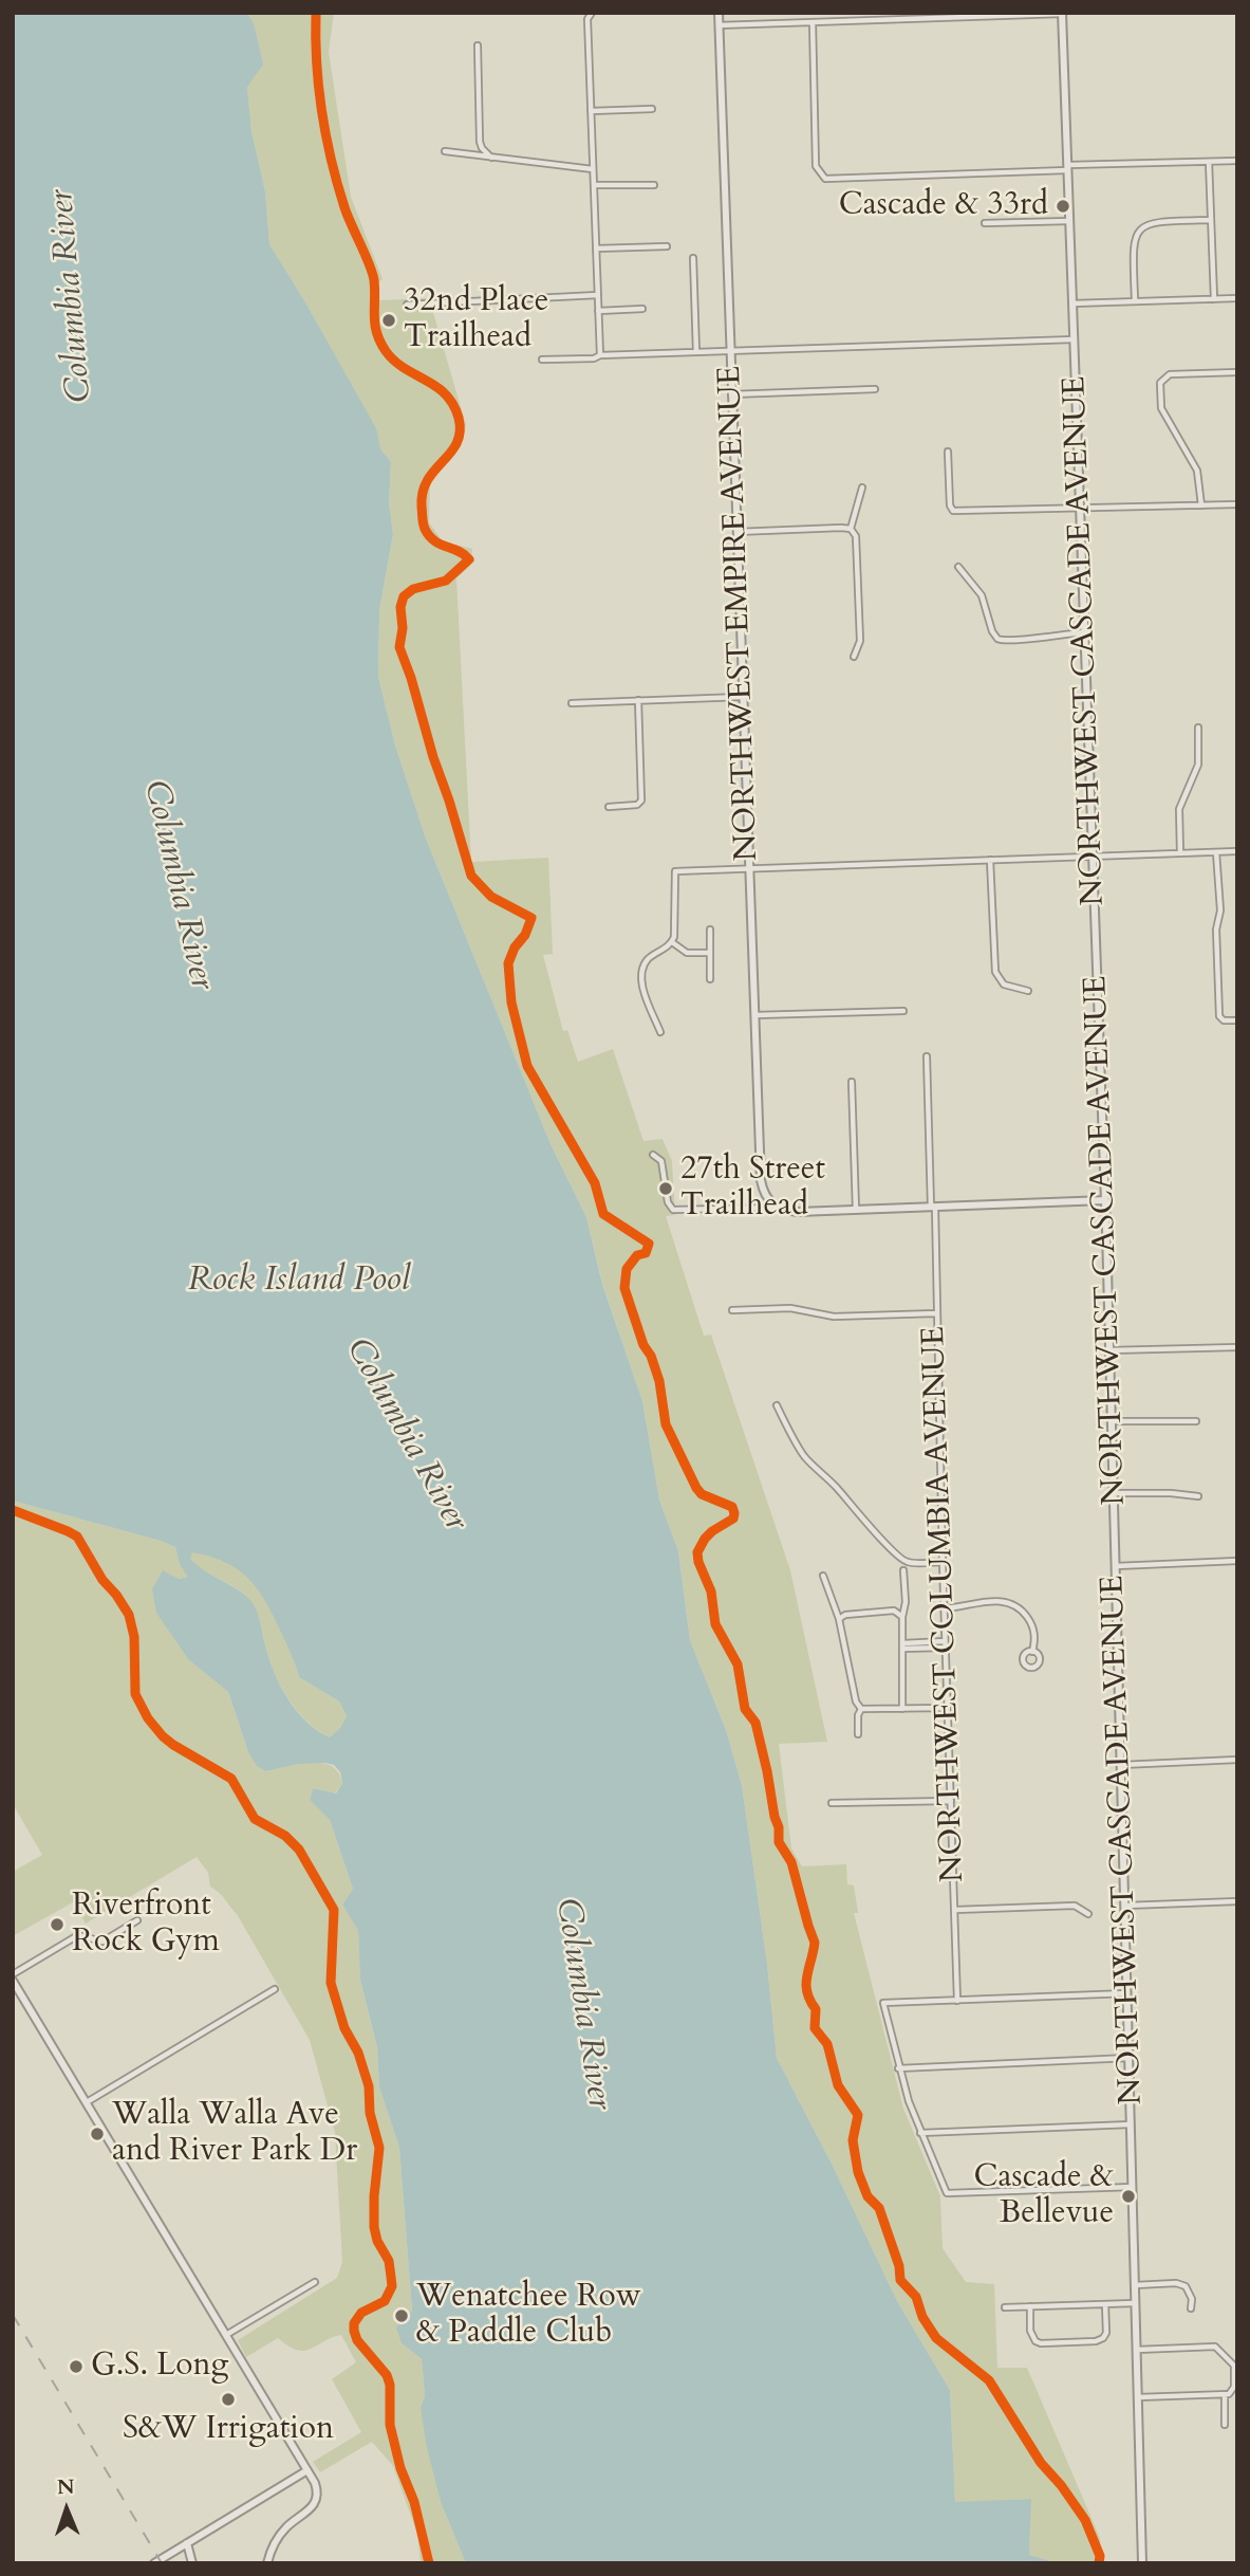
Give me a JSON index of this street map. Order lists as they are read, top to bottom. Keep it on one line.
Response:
{"streets":{"street":["NORTHWEST EMPIRE AVENUE","NORTHWEST CASCADE AVENUE","NORTHWEST COLUMBIA AVENUE"]},"water":["Columbia River","Rock Island Pool"],"places":["Cascade & 33rd","32nd Place Trailhead","27th Street Trailhead","Riverfront Rock Gym","Walla Walla Ave and River Park Dr","Cascade & Bellevue","Wenatchee Row & Paddle Club","G.S. Long","S&W Irrigation"],"north":"top"}
